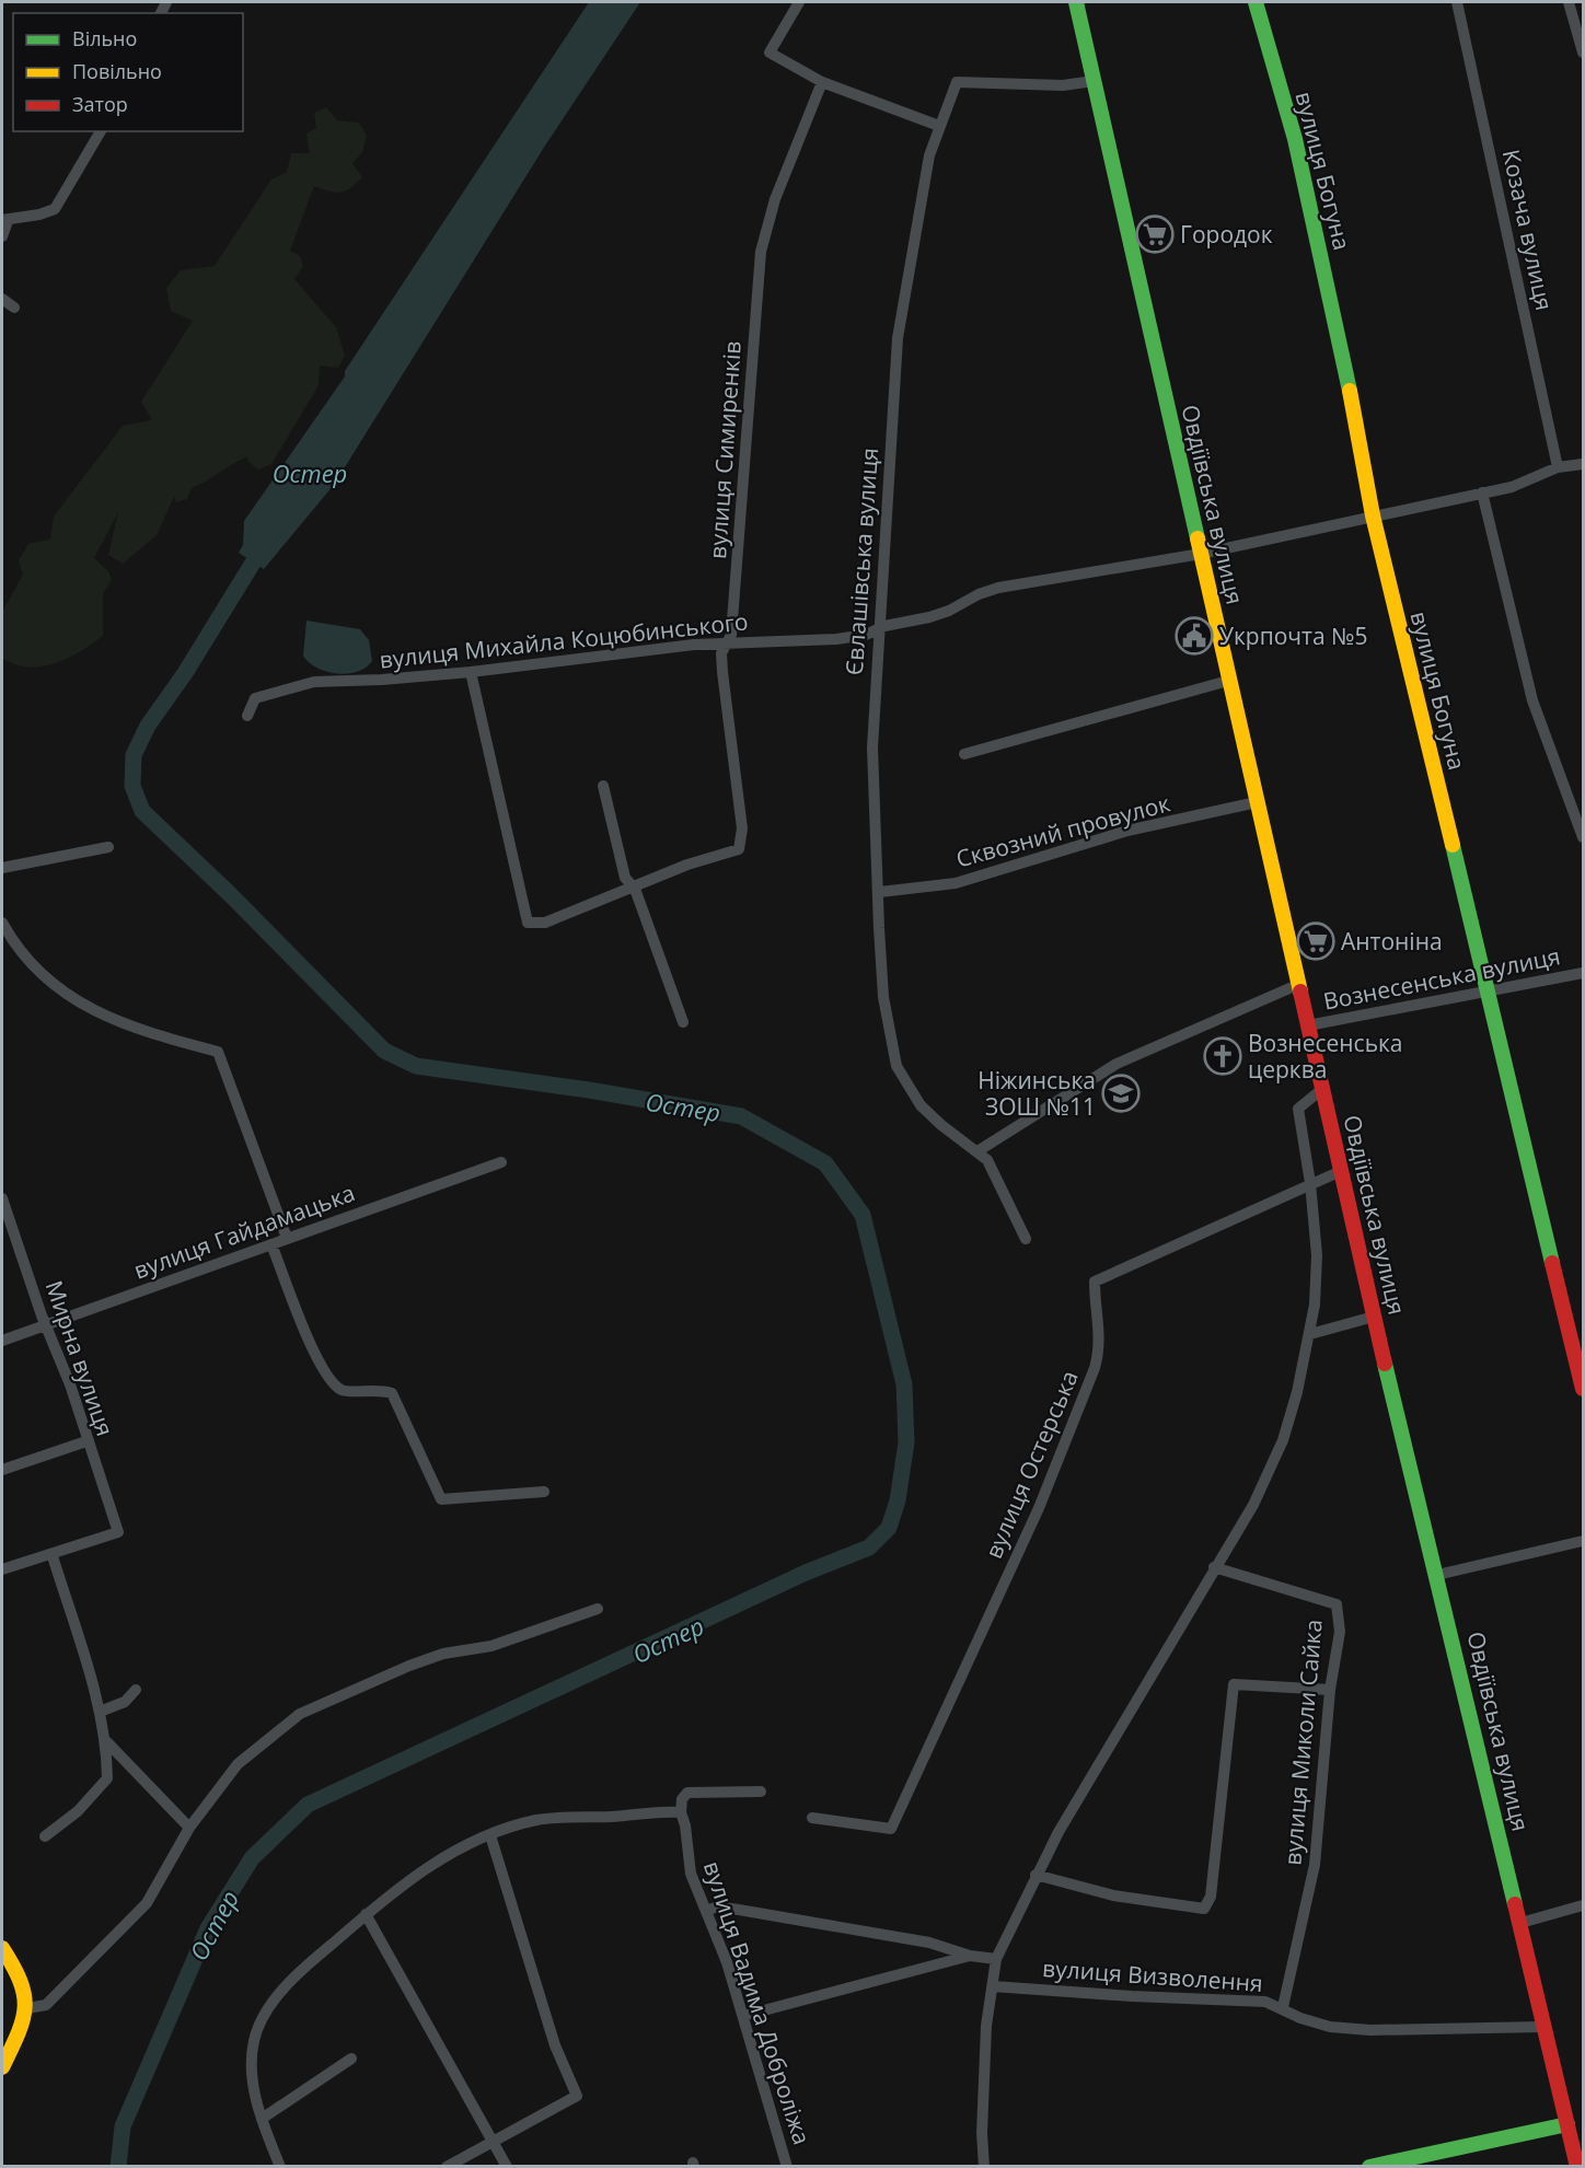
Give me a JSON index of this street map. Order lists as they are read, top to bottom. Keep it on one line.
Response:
{"streets":{"main road":["вулиця Богуна","Овдіївська вулиця"],"street":["Козача вулиця","вулиця Симиренків","Євлашівська вулиця","вулиця Михайла Коцюбинського","Сквозний провулок","Вознесенська вулиця","вулиця Гайдамацька","Мирна вулиця","вулиця Остерська","вулиця Миколи Сайка","вулиця Визволення","вулиця Вадима Доброліжа"]},"crossings":[["вулиця Богуна","вулиця Михайла Коцюбинського"],["вулиця Богуна","Вознесенська вулиця"],["Козача вулиця","вулиця Михайла Коцюбинського"],["вулиця Симиренків","вулиця Михайла Коцюбинського"],["Овдіївська вулиця","Євлашівська вулиця"],["Овдіївська вулиця","вулиця Михайла Коцюбинського"],["Овдіївська вулиця","Сквозний провулок"],["Овдіївська вулиця","Вознесенська вулиця"],["Овдіївська вулиця","вулиця Остерська"],["Овдіївська вулиця","вулиця Визволення"],["Євлашівська вулиця","вулиця Михайла Коцюбинського"],["Євлашівська вулиця","Сквозний провулок"],["вулиця Гайдамацька","Мирна вулиця"],["вулиця Миколи Сайка","вулиця Визволення"]],"water":["Остер"],"places":{"supermarket":["Городок","Антоніна"],"public building":["Укрпочта №5"],"church":["Вознесенська церква"],"school or university":["Ніжинська ЗОШ №11"]},"legend":["Вільно","Повільно","Затор"]}
